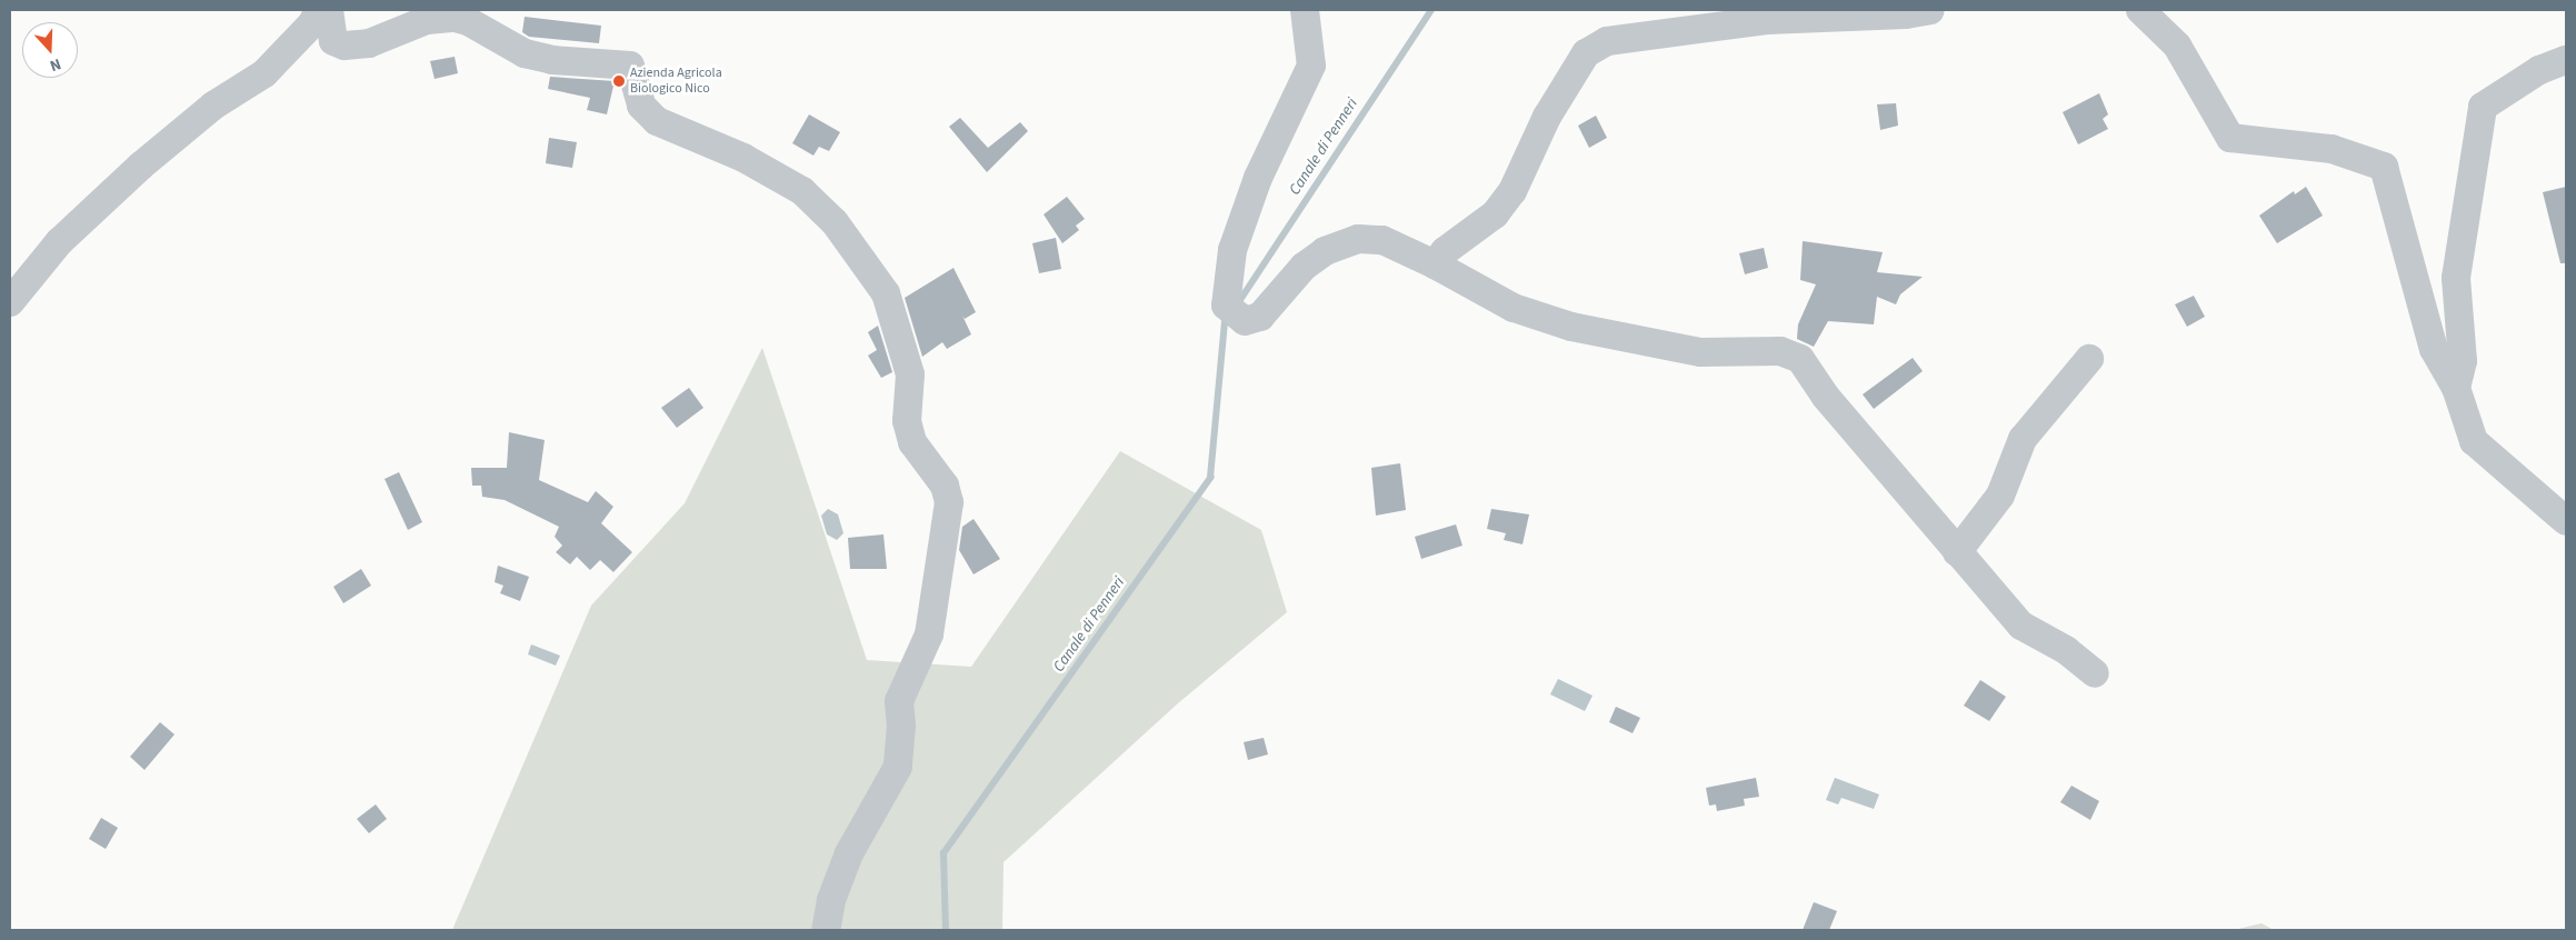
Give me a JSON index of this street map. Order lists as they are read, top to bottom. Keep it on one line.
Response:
{"water":["Canale di Penneri"],"places":["Azienda Agricola Biologico Nico"],"north":"bottom"}
